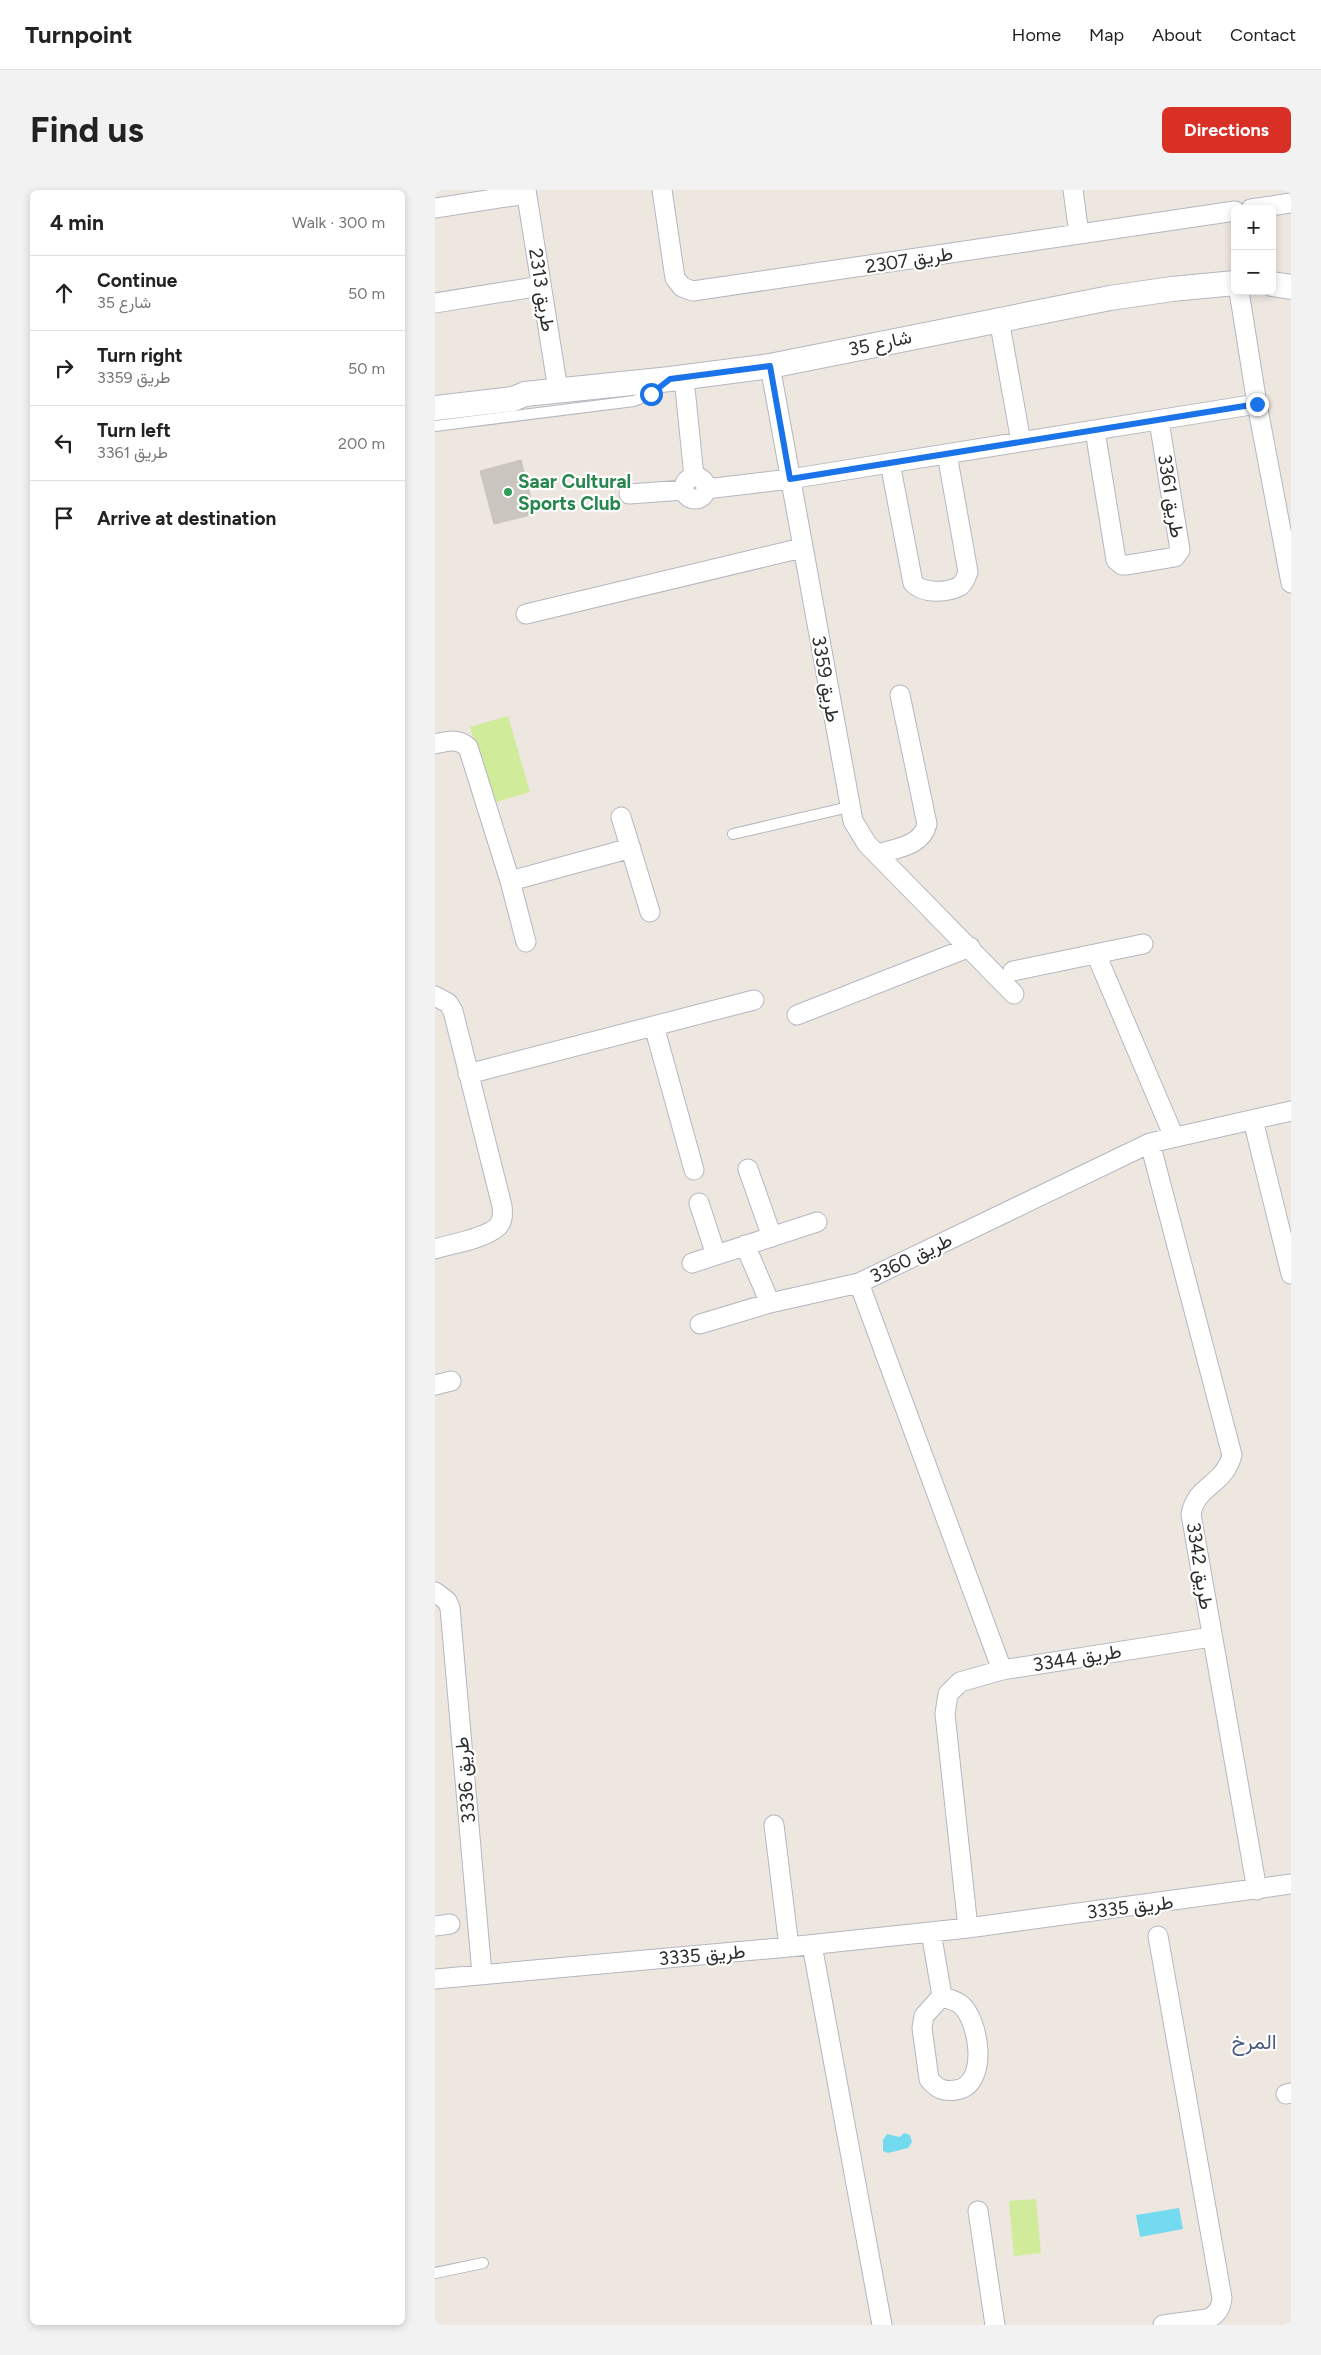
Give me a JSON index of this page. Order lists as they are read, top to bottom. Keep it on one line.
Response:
{"streets":{"street":["طريق 2307","طريق 2313","شارع 35","طريق 3361","طريق 3359","طريق 3360","طريق 3342","طريق 3344","طريق 3336","طريق 3335"]},"crossings":[["طريق 2313","شارع 35"],["شارع 35","طريق 3359"],["طريق 3360","طريق 3342"],["طريق 3360","طريق 3344"],["طريق 3342","طريق 3344"],["طريق 3342","طريق 3335"],["طريق 3344","طريق 3335"],["طريق 3336","طريق 3335"]],"districts":["المرخ"],"places":["Saar Cultural Sports Club"],"page":{"header":"Turnpoint","nav":["Home","Map","About","Contact"],"buttons":"Directions","title":"Find us","heading":["4 min","Walk · 300 m"],"map_buttons":["+","−"],"list":[["Continue","شارع 35","50 m"],["Turn right","طريق 3359","50 m"],["Turn left","طريق 3361","200 m"],"Arrive at destination"]}}
